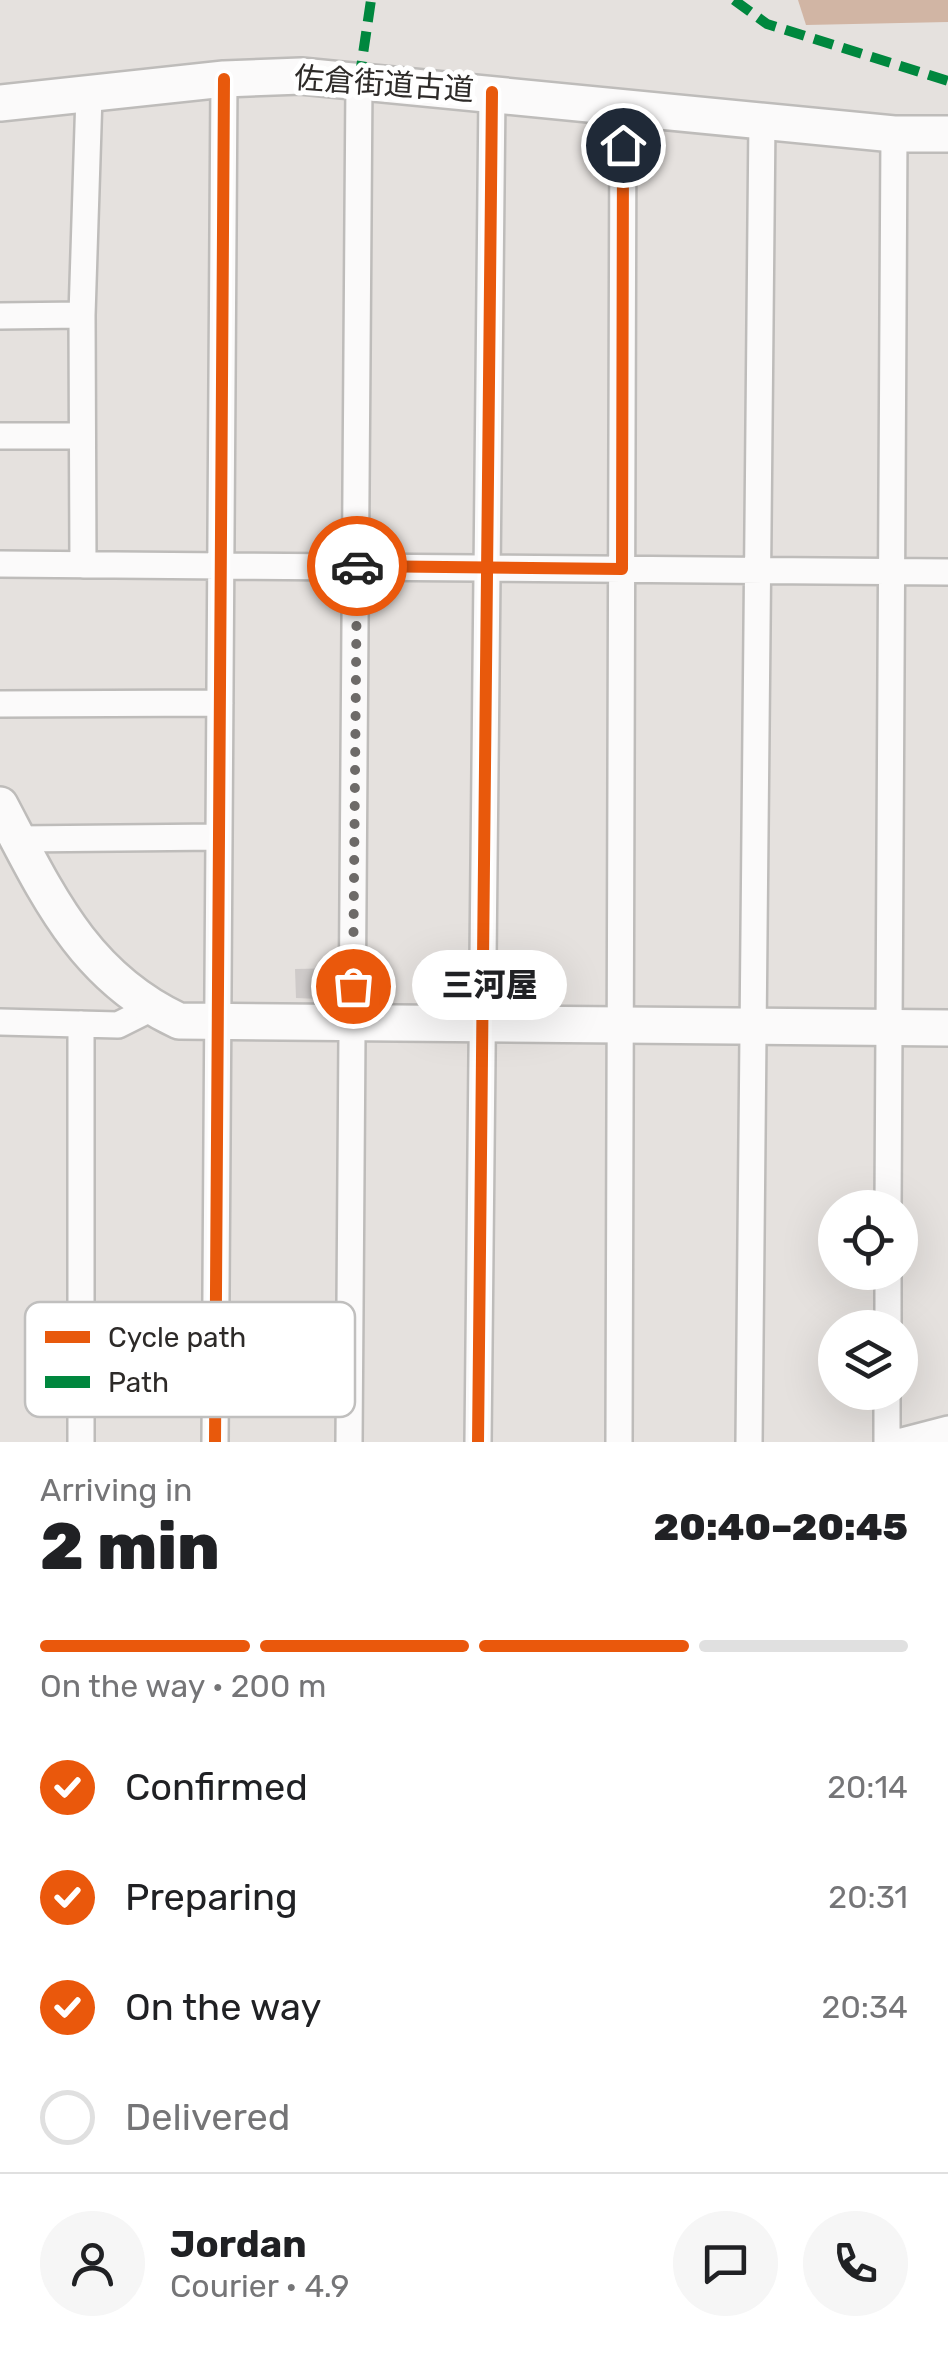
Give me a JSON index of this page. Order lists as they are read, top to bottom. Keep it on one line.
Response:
{"streets":{"street":["佐倉街道古道"]},"places":["三河屋"],"legend":["Cycle path","Path"],"page":{"bubble":"三河屋","heading":["2 min","Arriving in","20:40–20:45"],"panel":["Jordan","Courier · 4.9"],"bar":"On the way · 200 m","list":[["Confirmed","20:14"],["Preparing","20:31"],["On the way","20:34"],"Delivered"]}}
